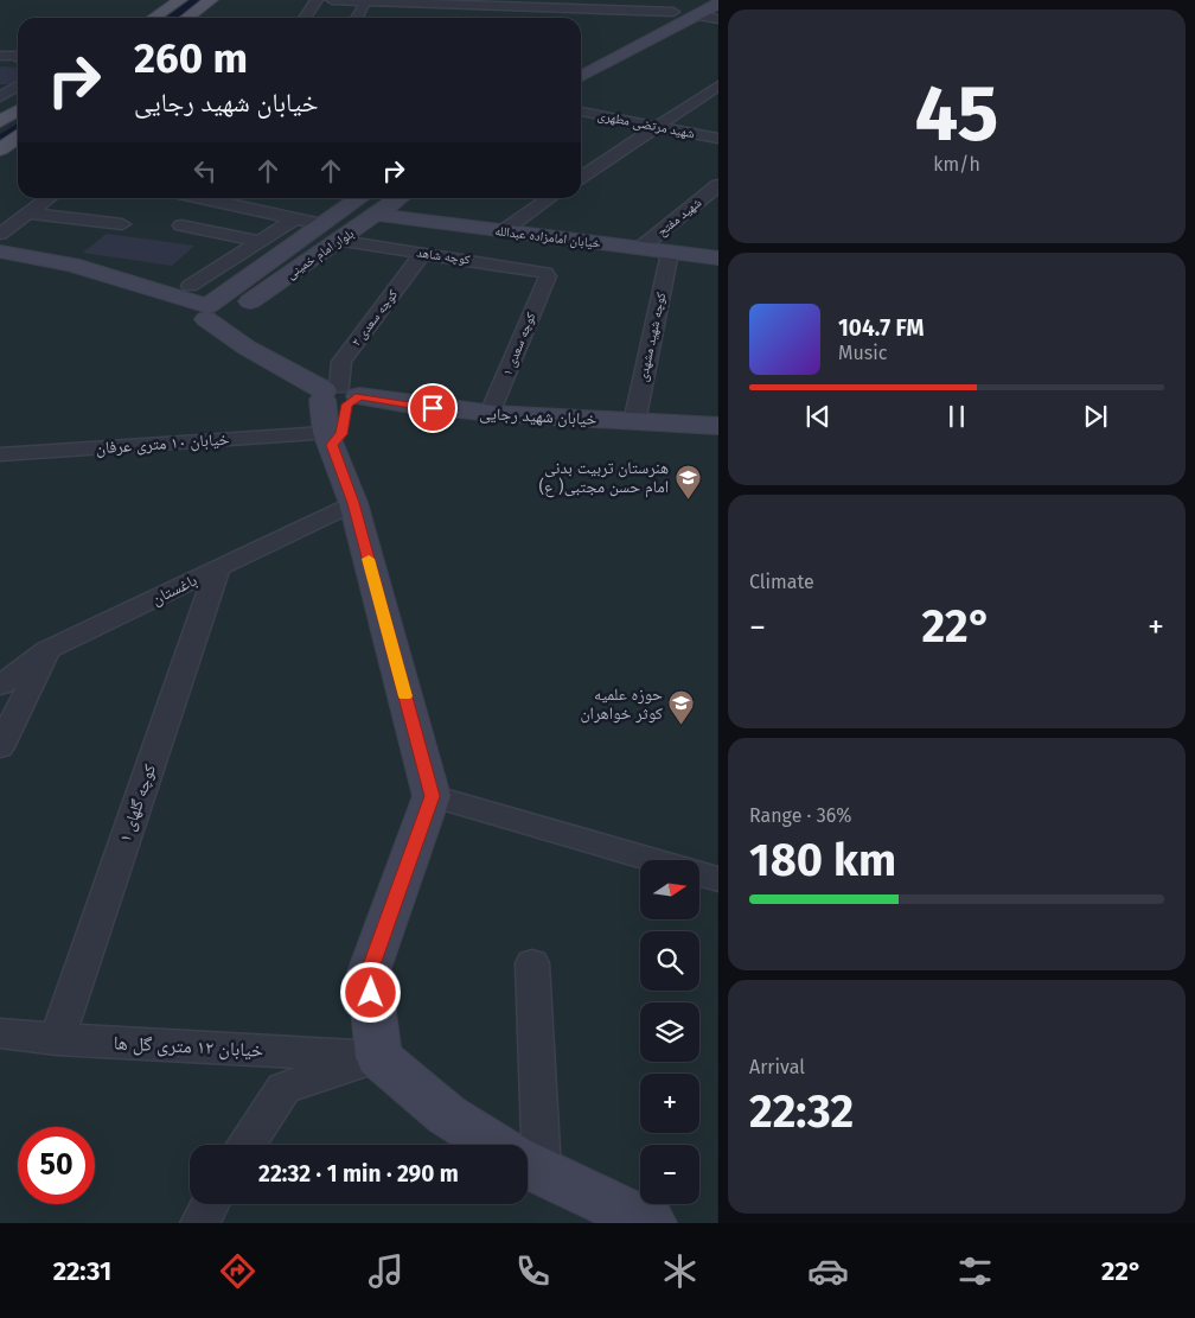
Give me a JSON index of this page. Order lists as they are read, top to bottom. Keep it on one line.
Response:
{"streets":{"main road":["خیابان امامزاده عبدالله","بلوار امام خمینی","خیابان شهید رجایی"],"street":["شهید مرتضی مطهری","شهید مفتح","کوچه شاهد","کوچه سعدی ۲","کوچه شهید مشهدی","کوچه سعدی ۱","خیابان ۱۰ متری عرفان","باغستان","کوچه گلهای ۱","خیابان ۱۲ متری گل ها"]},"crossings":[["شهید مفتح","خیابان امامزاده عبدالله"],["خیابان امامزاده عبدالله","بلوار امام خمینی"],["خیابان امامزاده عبدالله","کوچه شهید مشهدی"],["بلوار امام خمینی","کوچه شاهد"],["بلوار امام خمینی","خیابان شهید رجایی"],["کوچه شاهد","کوچه سعدی ۲"],["کوچه شاهد","کوچه سعدی ۱"],["کوچه سعدی ۲","خیابان شهید رجایی"],["کوچه شهید مشهدی","خیابان شهید رجایی"],["کوچه سعدی ۱","خیابان شهید رجایی"],["باغستان","کوچه گلهای ۱"],["کوچه گلهای ۱","خیابان ۱۲ متری گل ها"]],"places":{"school or university":["هنرستان تربیت بدنی امام حسن مجتبی( ع)","حوزه علمیه کوثر خواهران"]},"north":"right","page":{"tile":[["45","km/h"],"Climate",["Range · 36%","180 km"],["Arrival","22:32"]],"turn":["260 m","خیابان شهید رجایی"],"song":["104.7 FM","Music"],"heat":["−","22°","+"],"map_buttons":["+","−"],"limit":"50","trip":"22:32 · 1 min · 290 m","tabs":["22:31","22°"]}}
